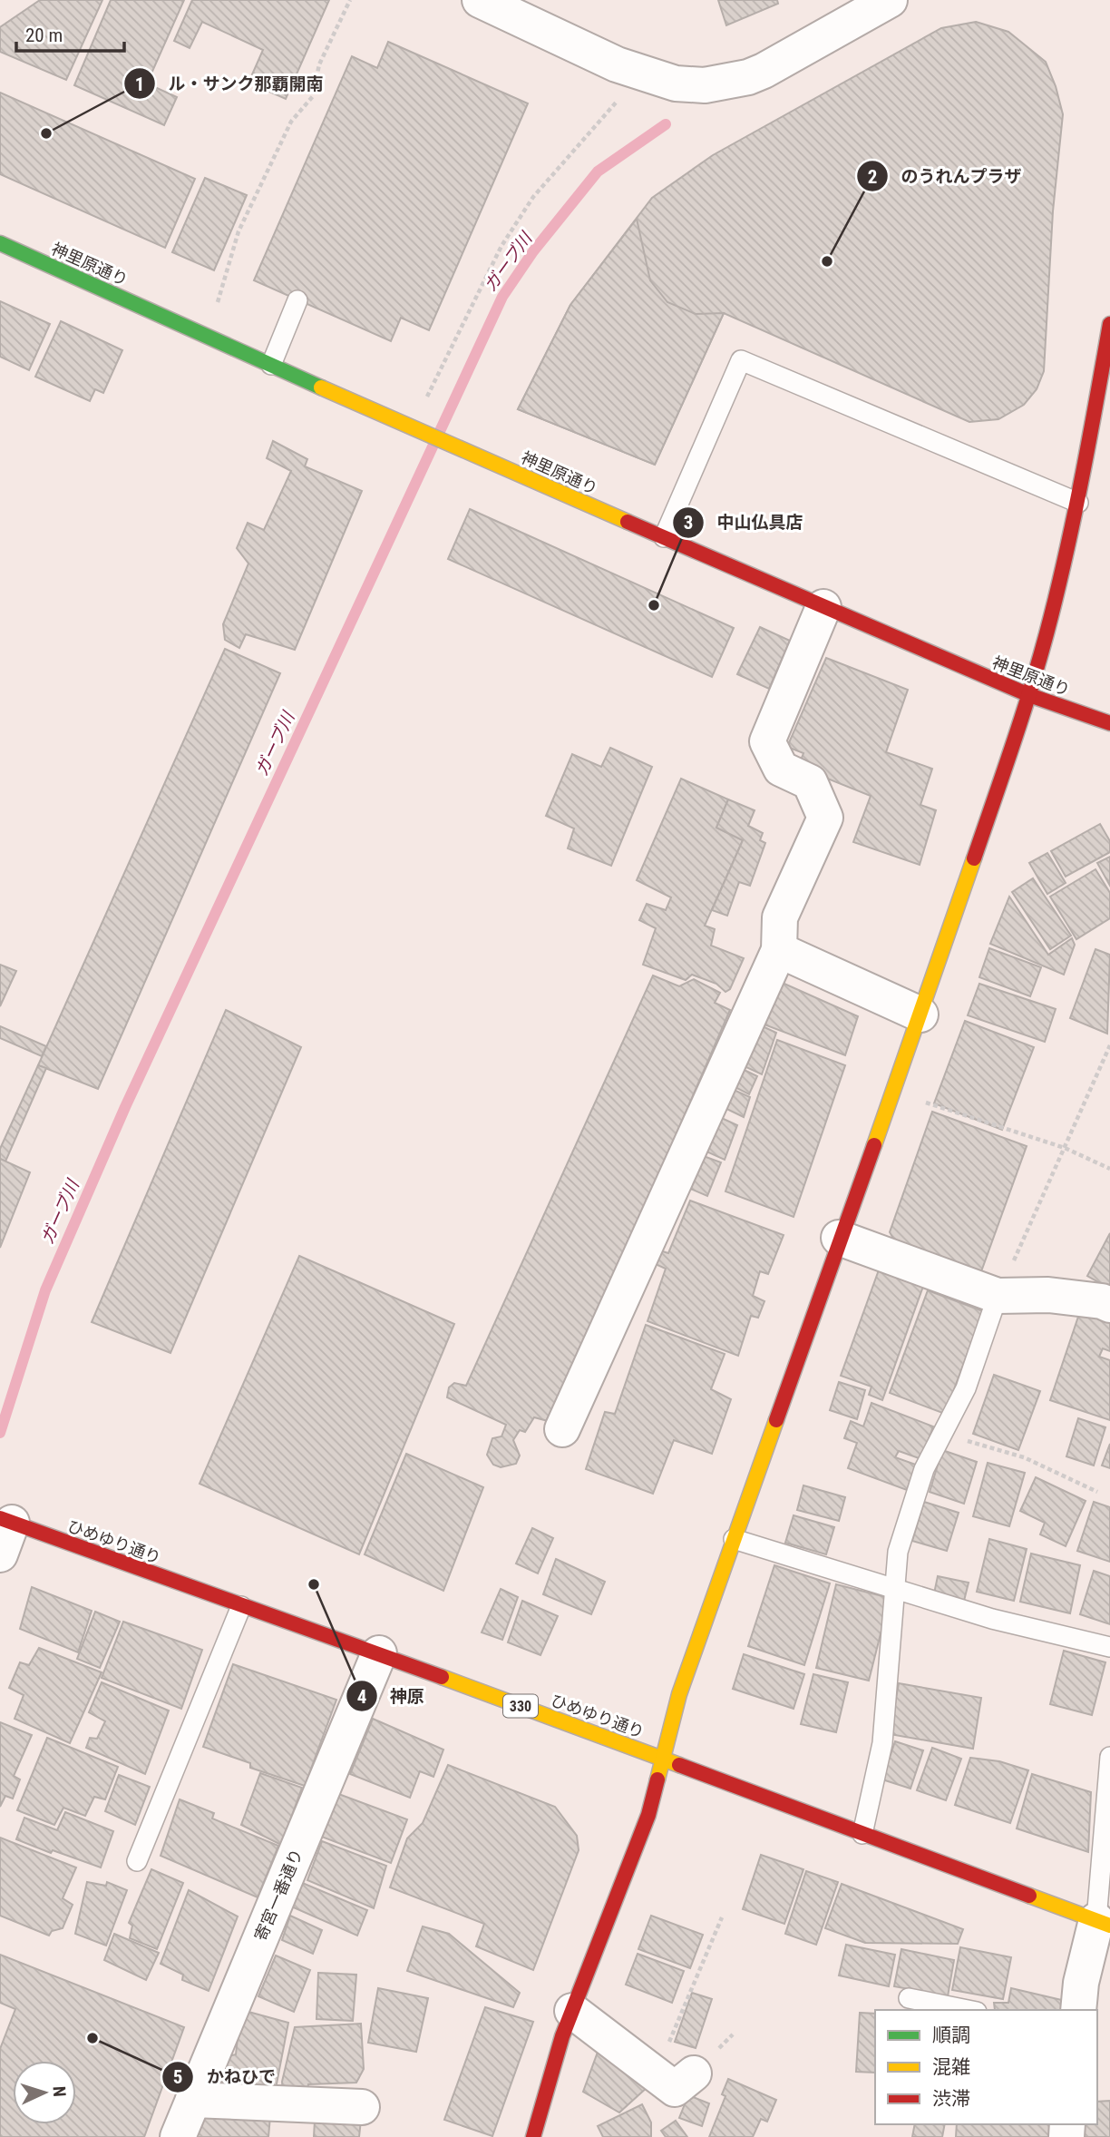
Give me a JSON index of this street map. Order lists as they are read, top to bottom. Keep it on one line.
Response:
{"streets":{"main road":["神里原通り","ひめゆり通り","330"],"street":["寄宮一番通り"]},"crossings":[["ひめゆり通り","寄宮一番通り"]],"water":["ガーブ川"],"places":["ル・サンク那覇開南","のうれんプラザ","中山仏具店","神原","かねひで"],"legend":["順調","混雑","渋滞"],"scale_bar":"20 m","north":"right"}
